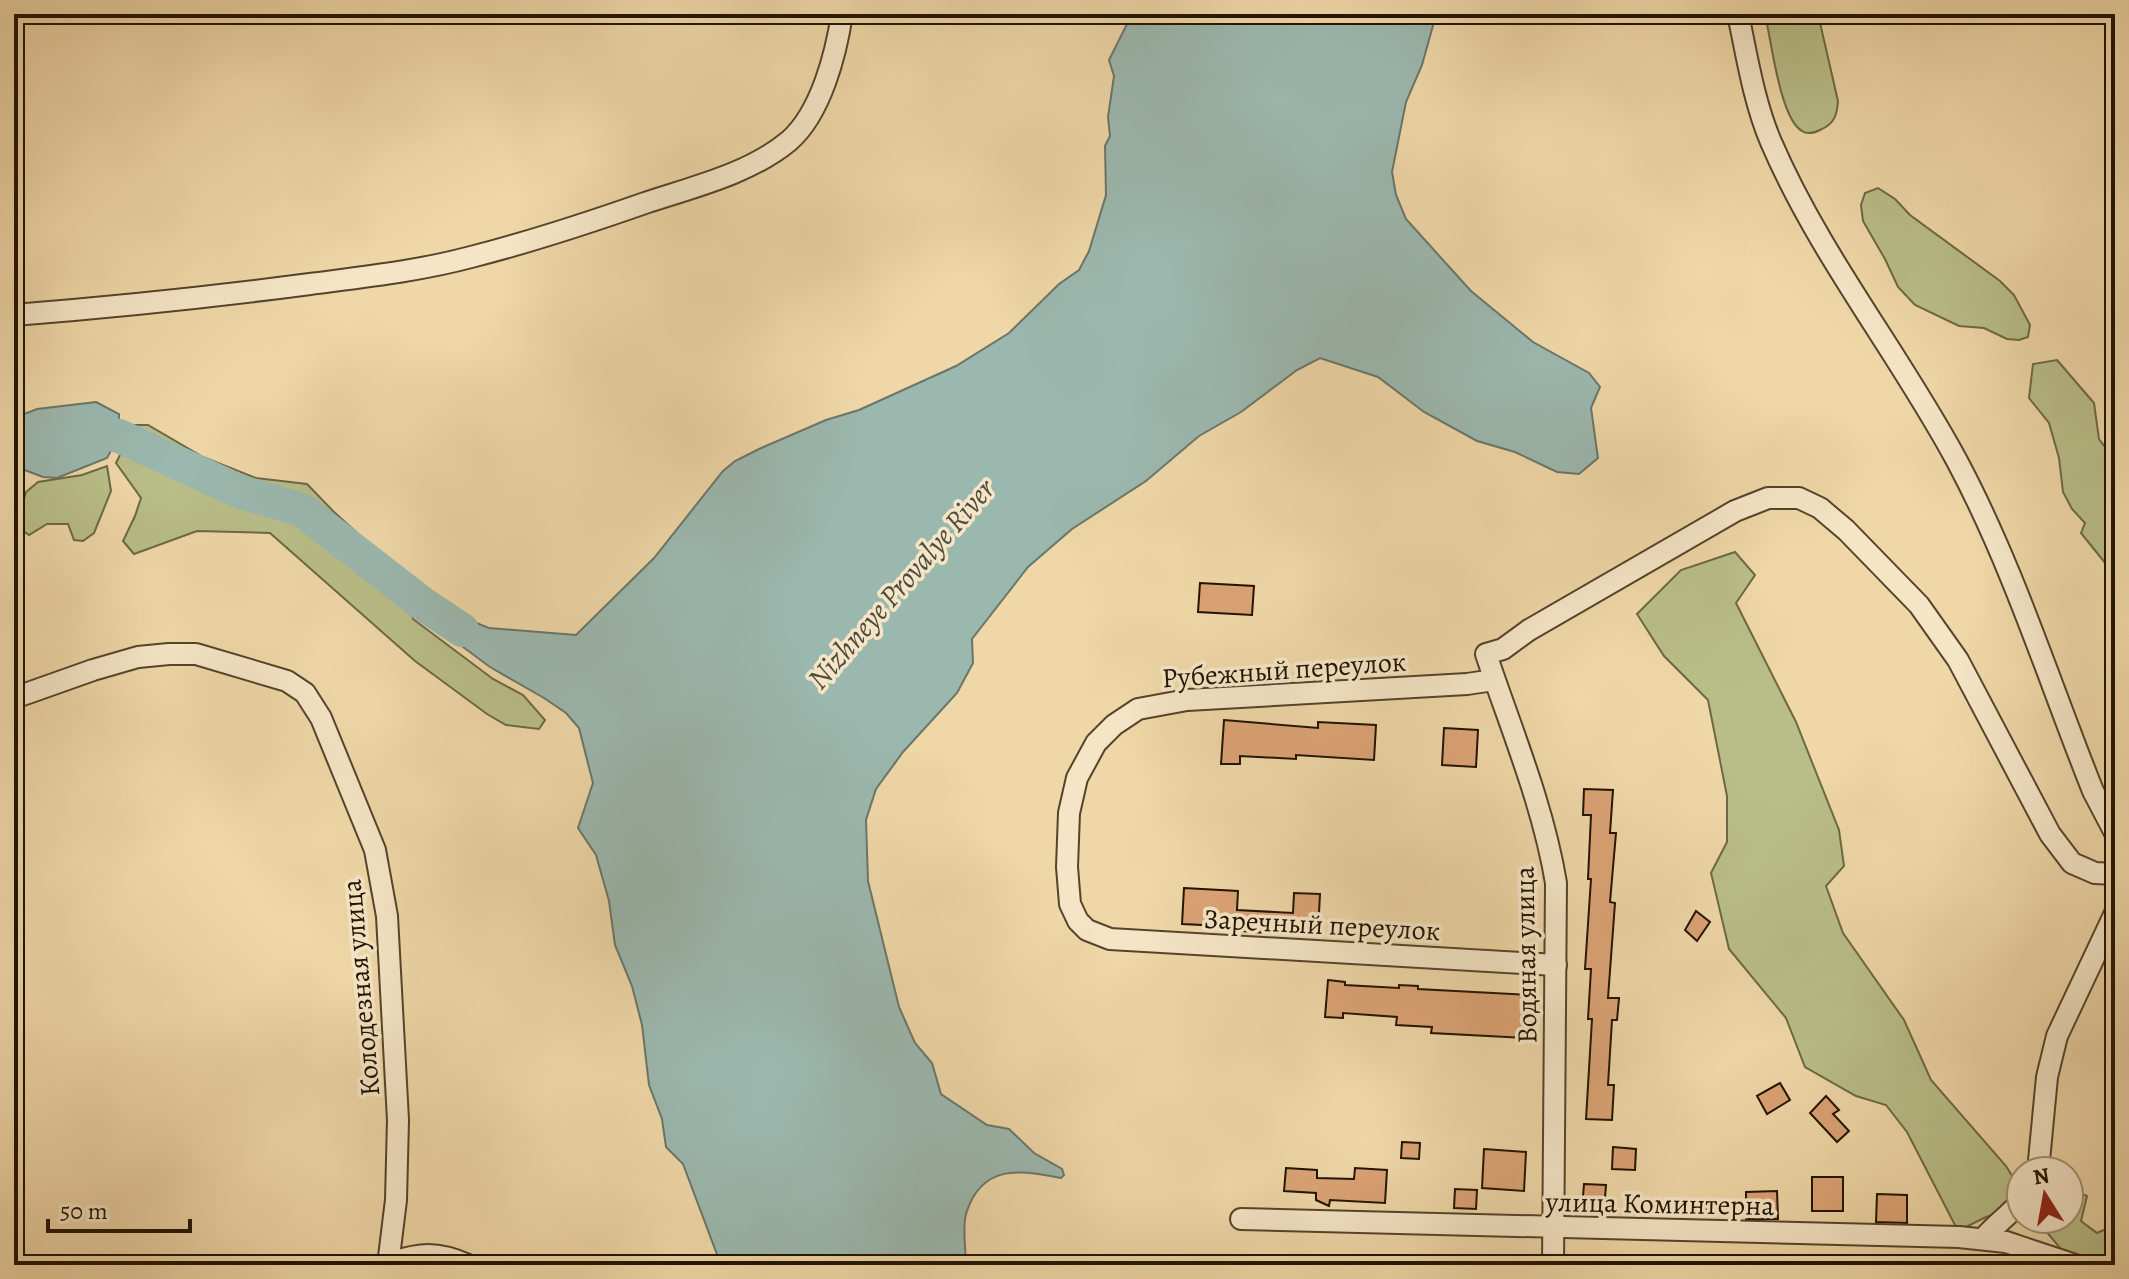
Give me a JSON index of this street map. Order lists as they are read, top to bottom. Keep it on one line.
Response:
{"streets":{"street":["Рубежный переулок","Заречный переулок","Водяная улица","Колодезная улица","улица Коминтерна"]},"crossings":[["Рубежный переулок","Заречный переулок"],["Рубежный переулок","Водяная улица"],["Заречный переулок","Водяная улица"],["Водяная улица","улица Коминтерна"]],"water":["Nizhneye Provalye River"],"scale_bar":"50 m","north":"top"}
